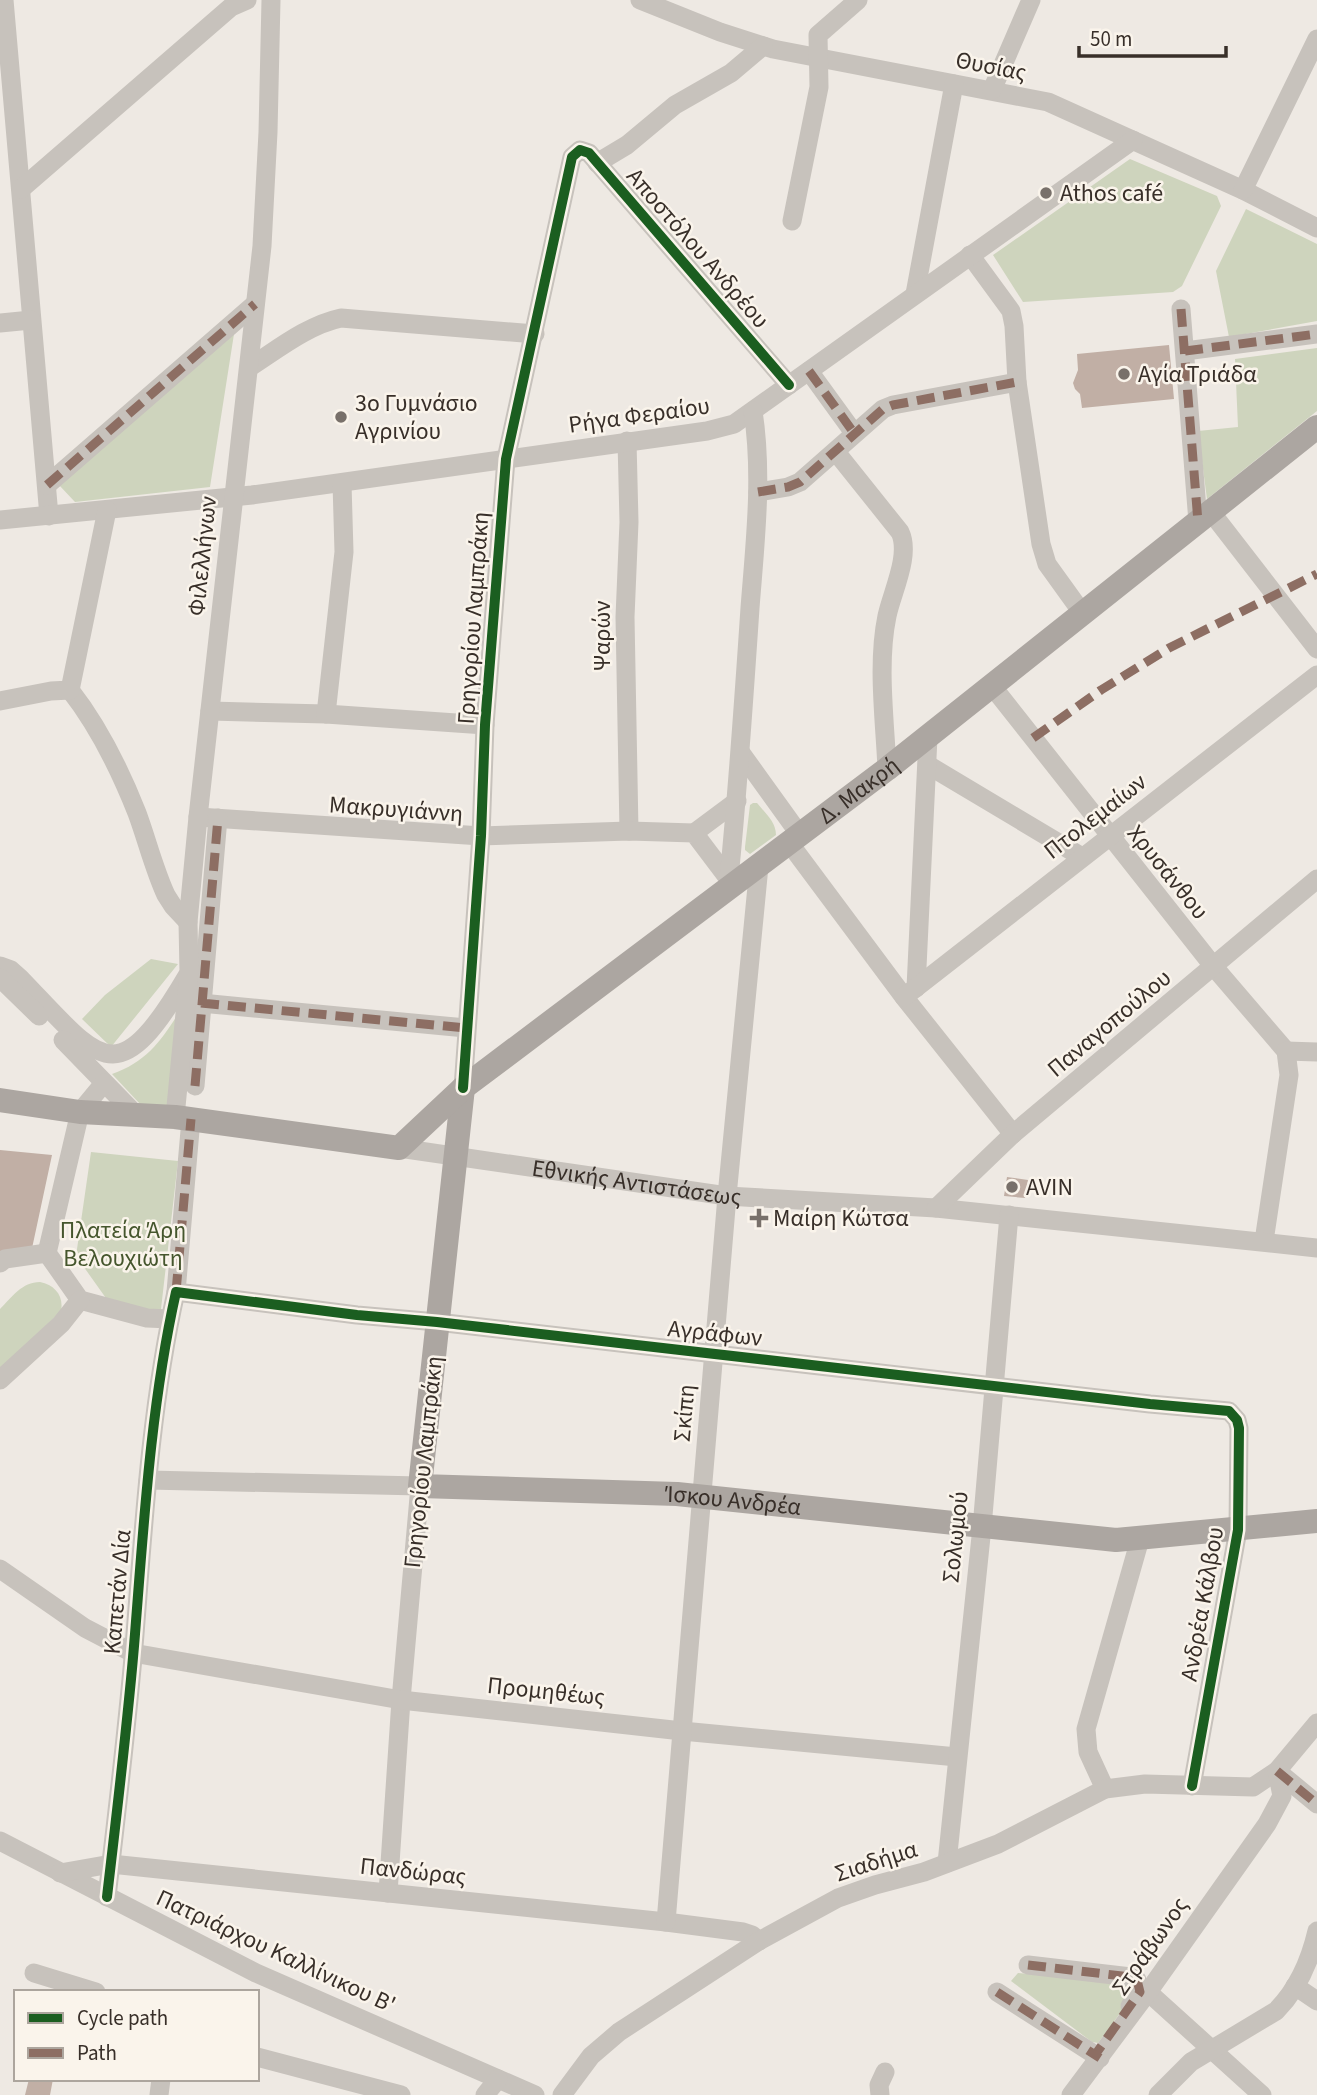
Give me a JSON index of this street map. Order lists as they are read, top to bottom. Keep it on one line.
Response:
{"streets":{"main road":["Γρηγορίου Λαμπράκη","Δ. Μακρή","Εθνικής Αντιστάσεως","Ίσκου Ανδρέα"],"street":["Θυσίας","Αποστόλου Ανδρέου","Ρήγα Φεραίου","Φιλελλήνων","Ψαρών","Μακρυγιάννη","Πτολεμαίων","Χρυσάνθου","Παναγοπούλου","Αγράφων","Σκίπη","Σολωμού","Καπετάν Δία","Ανδρέα Κάλβου","Προμηθέως","Σιαδήμα","Πανδώρας","Στράβωνος","Πατριάρχου Καλλίνικου B'"]},"crossings":[["Θυσίας","Ρήγα Φεραίου"],["Αποστόλου Ανδρέου","Ρήγα Φεραίου"],["Αποστόλου Ανδρέου","Γρηγορίου Λαμπράκη"],["Ρήγα Φεραίου","Φιλελλήνων"],["Ρήγα Φεραίου","Γρηγορίου Λαμπράκη"],["Ρήγα Φεραίου","Ψαρών"],["Φιλελλήνων","Μακρυγιάννη"],["Φιλελλήνων","Εθνικής Αντιστάσεως"],["Φιλελλήνων","Αγράφων"],["Φιλελλήνων","Καπετάν Δία"],["Γρηγορίου Λαμπράκη","Δ. Μακρή"],["Γρηγορίου Λαμπράκη","Μακρυγιάννη"],["Γρηγορίου Λαμπράκη","Εθνικής Αντιστάσεως"],["Γρηγορίου Λαμπράκη","Αγράφων"],["Γρηγορίου Λαμπράκη","Ίσκου Ανδρέα"],["Γρηγορίου Λαμπράκη","Προμηθέως"],["Γρηγορίου Λαμπράκη","Πανδώρας"],["Ψαρών","Μακρυγιάννη"],["Δ. Μακρή","Χρυσάνθου"],["Δ. Μακρή","Εθνικής Αντιστάσεως"],["Δ. Μακρή","Σκίπη"],["Πτολεμαίων","Χρυσάνθου"],["Χρυσάνθου","Παναγοπούλου"],["Παναγοπούλου","Εθνικής Αντιστάσεως"],["Εθνικής Αντιστάσεως","Σκίπη"],["Εθνικής Αντιστάσεως","Σολωμού"],["Αγράφων","Σκίπη"],["Αγράφων","Σολωμού"],["Αγράφων","Καπετάν Δία"],["Αγράφων","Ανδρέα Κάλβου"],["Σκίπη","Ίσκου Ανδρέα"],["Σκίπη","Προμηθέως"],["Σκίπη","Πανδώρας"],["Ίσκου Ανδρέα","Σολωμού"],["Ίσκου Ανδρέα","Καπετάν Δία"],["Ίσκου Ανδρέα","Ανδρέα Κάλβου"],["Σολωμού","Προμηθέως"],["Σολωμού","Σιαδήμα"],["Καπετάν Δία","Προμηθέως"],["Καπετάν Δία","Πανδώρας"],["Καπετάν Δία","Πατριάρχου Καλλίνικου B'"],["Ανδρέα Κάλβου","Σιαδήμα"],["Σιαδήμα","Πανδώρας"],["Πανδώρας","Πατριάρχου Καλλίνικου B'"]],"parks":["Πλατεία Άρη Βελουχιώτη"],"places":{"other":["Athos café","Αγία Τριάδα","3ο Γυμνάσιο Αγρινίου","AVIN"],"health":["Μαίρη Κώτσα"]},"legend":["Cycle path","Path"],"scale_bar":"50 m"}
